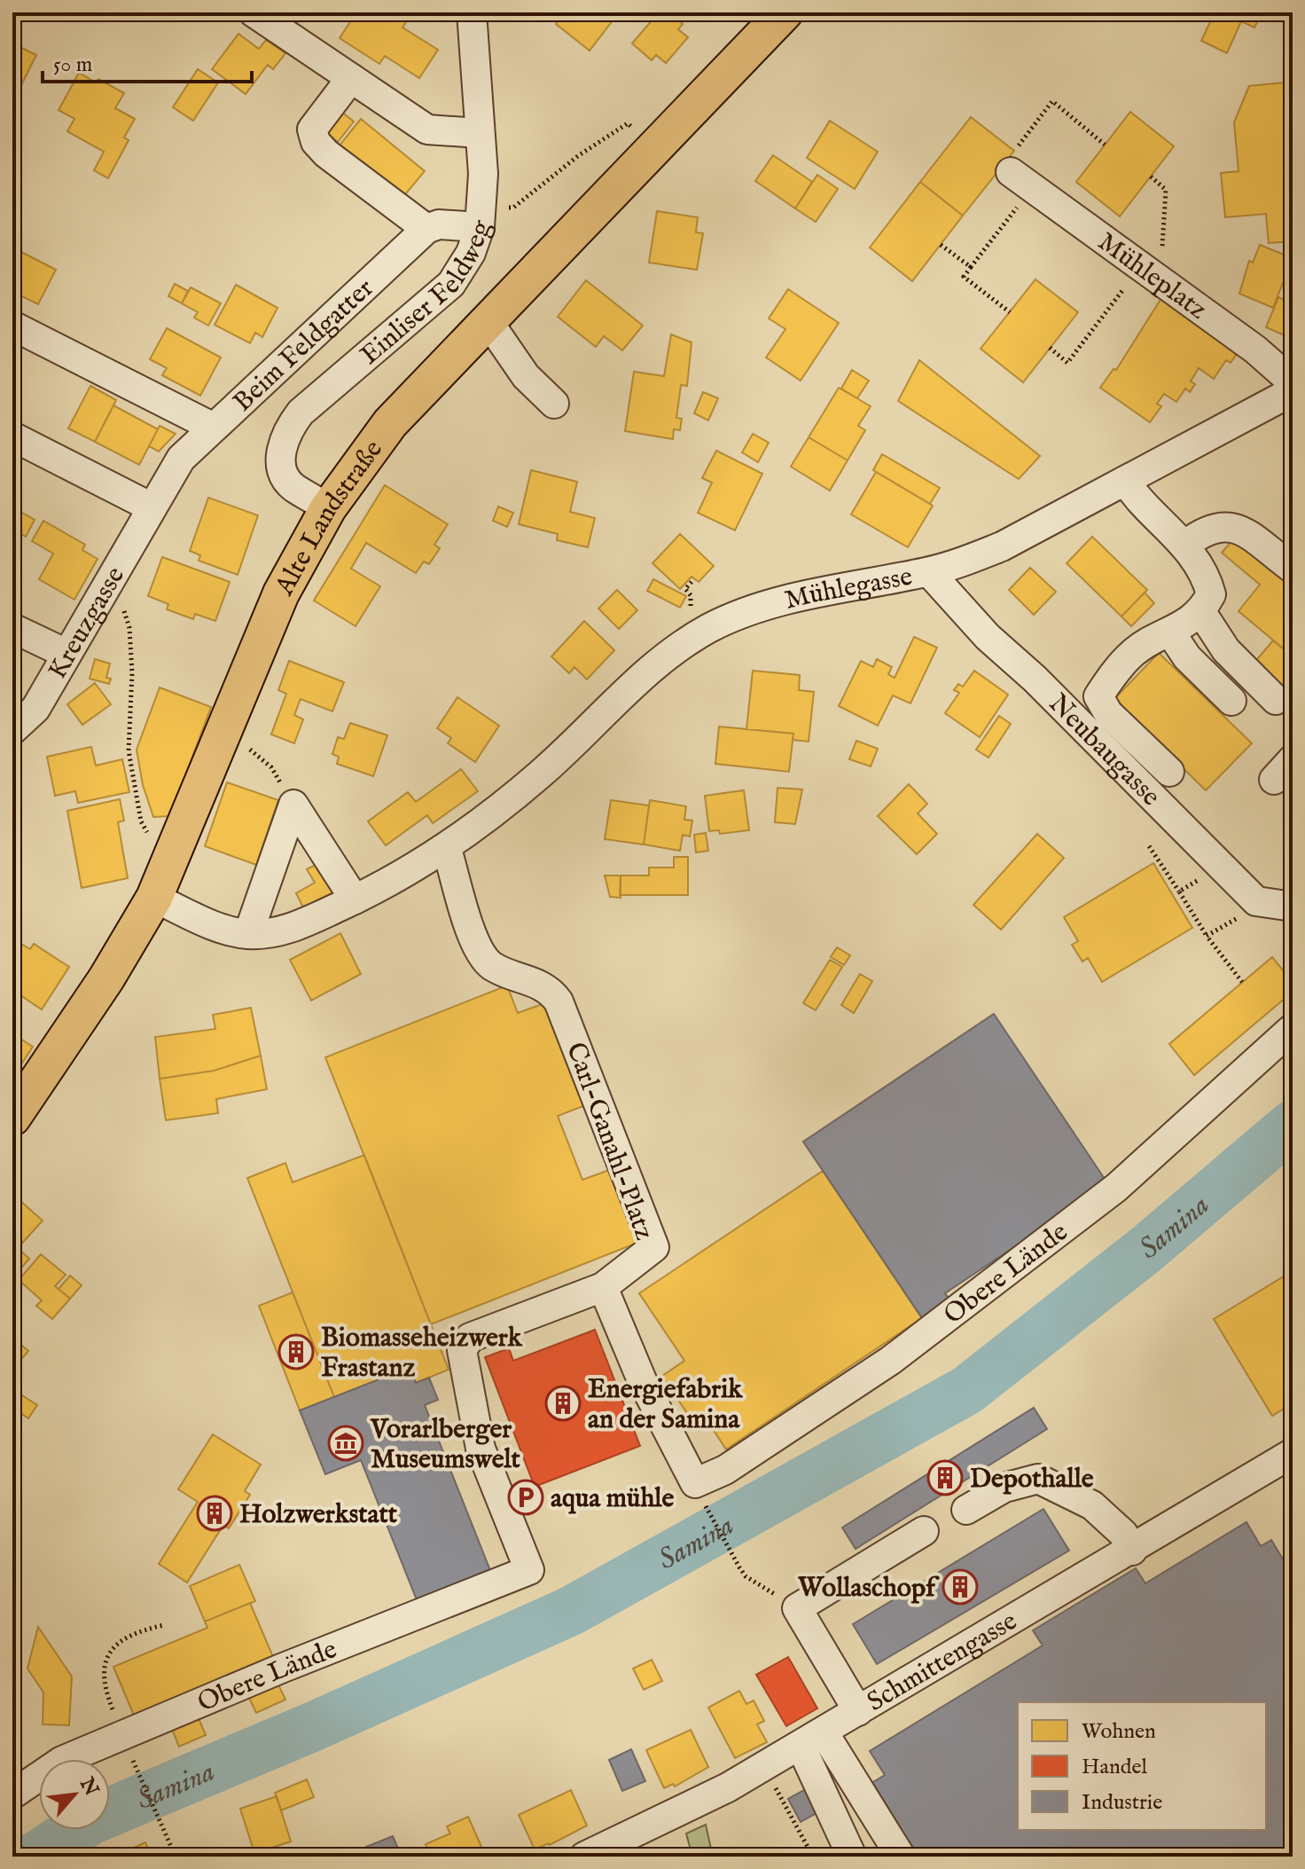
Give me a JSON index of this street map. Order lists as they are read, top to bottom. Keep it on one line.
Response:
{"streets":{"main road":["Alte Landstraße"],"street":["Mühleplatz","Einliser Feldweg","Beim Feldgatter","Mühlegasse","Kreuzgasse","Neubaugasse","Carl-Ganahl-Platz","Obere Lände","Schmittengasse"]},"crossings":[["Einliser Feldweg","Alte Landstraße"],["Beim Feldgatter","Kreuzgasse"],["Alte Landstraße","Mühlegasse"],["Mühlegasse","Neubaugasse"],["Mühlegasse","Carl-Ganahl-Platz"],["Carl-Ganahl-Platz","Obere Lände"]],"water":["Samina"],"places":{"building":["Biomasseheizwerk Frastanz","Energiefabrik an der Samina","Depothalle","Holzwerkstatt","Wollaschopf"],"museum":["Vorarlberger Museumswelt"],"parking":["aqua mühle"]},"legend":["Wohnen","Handel","Industrie"],"scale_bar":"50 m","north":"top right"}
